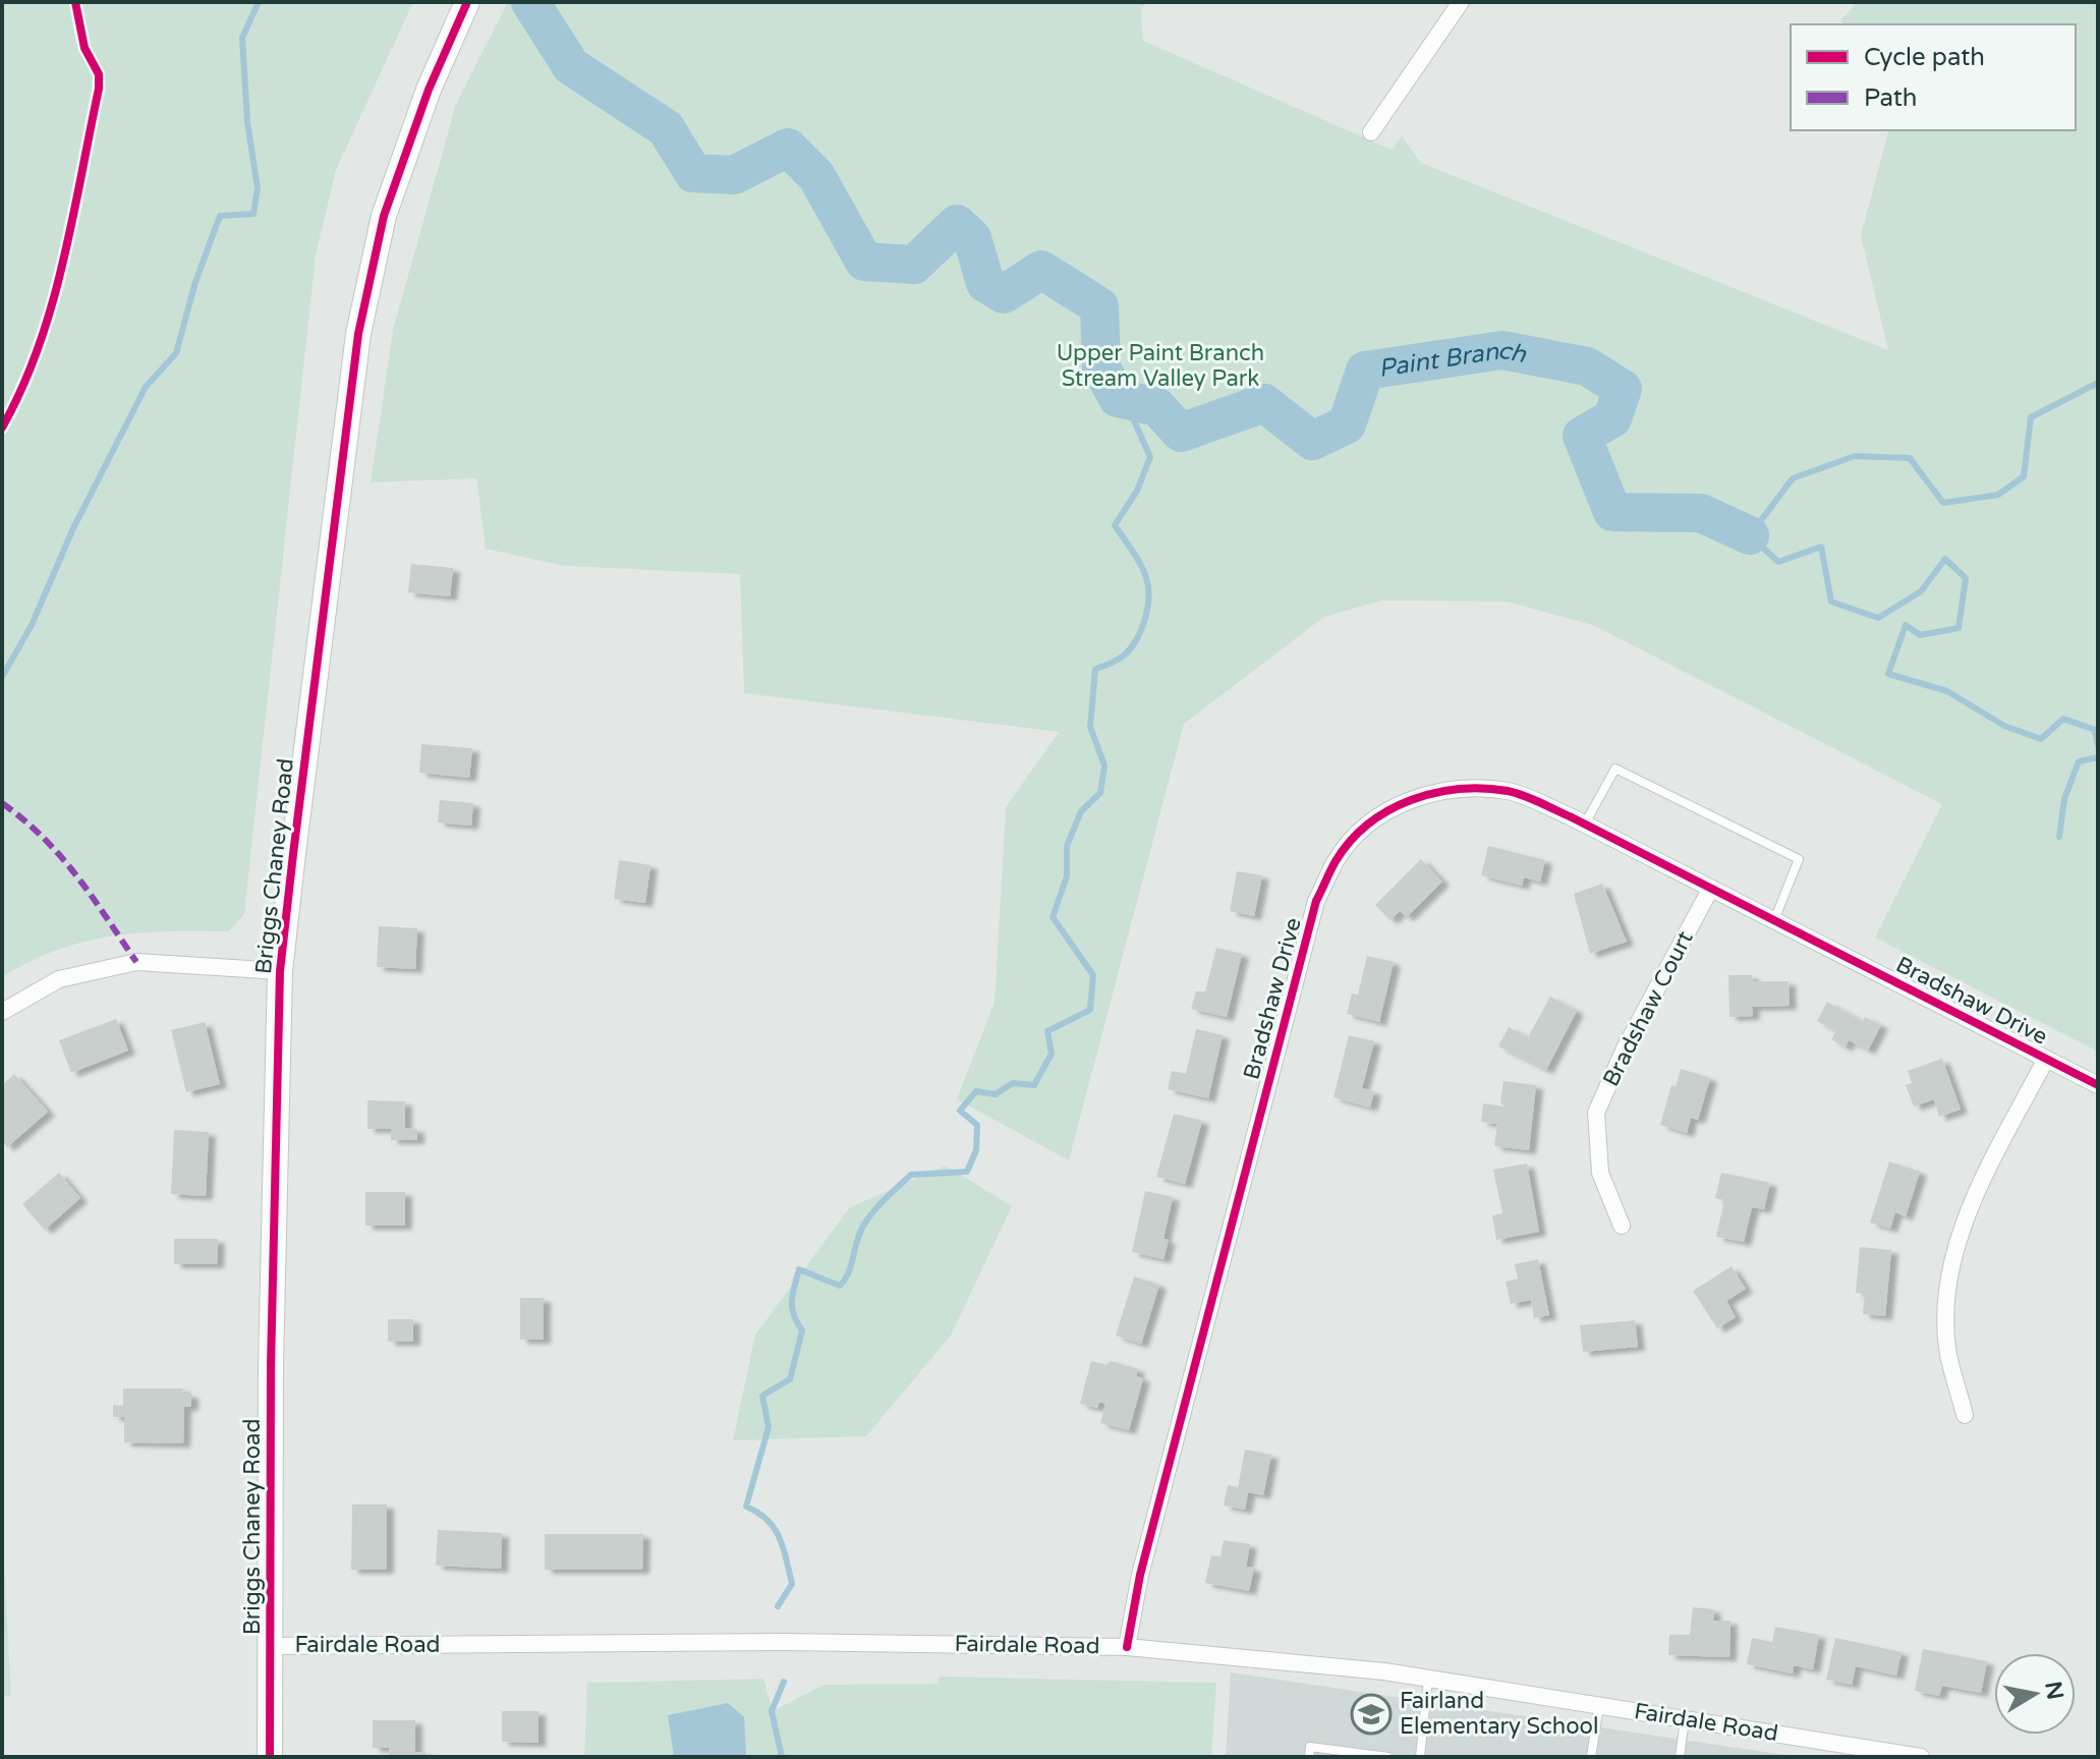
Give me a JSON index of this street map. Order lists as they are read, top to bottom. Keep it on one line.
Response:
{"streets":{"main road":["Briggs Chaney Road"],"street":["Bradshaw Drive","Bradshaw Court","Fairdale Road"]},"crossings":[["Briggs Chaney Road","Fairdale Road"],["Bradshaw Drive","Bradshaw Court"],["Bradshaw Drive","Fairdale Road"]],"water":["Paint Branch"],"parks":["Upper Paint Branch Stream Valley Park"],"places":{"school or university":["Fairland Elementary School"]},"legend":["Cycle path","Path"],"north":"right"}
